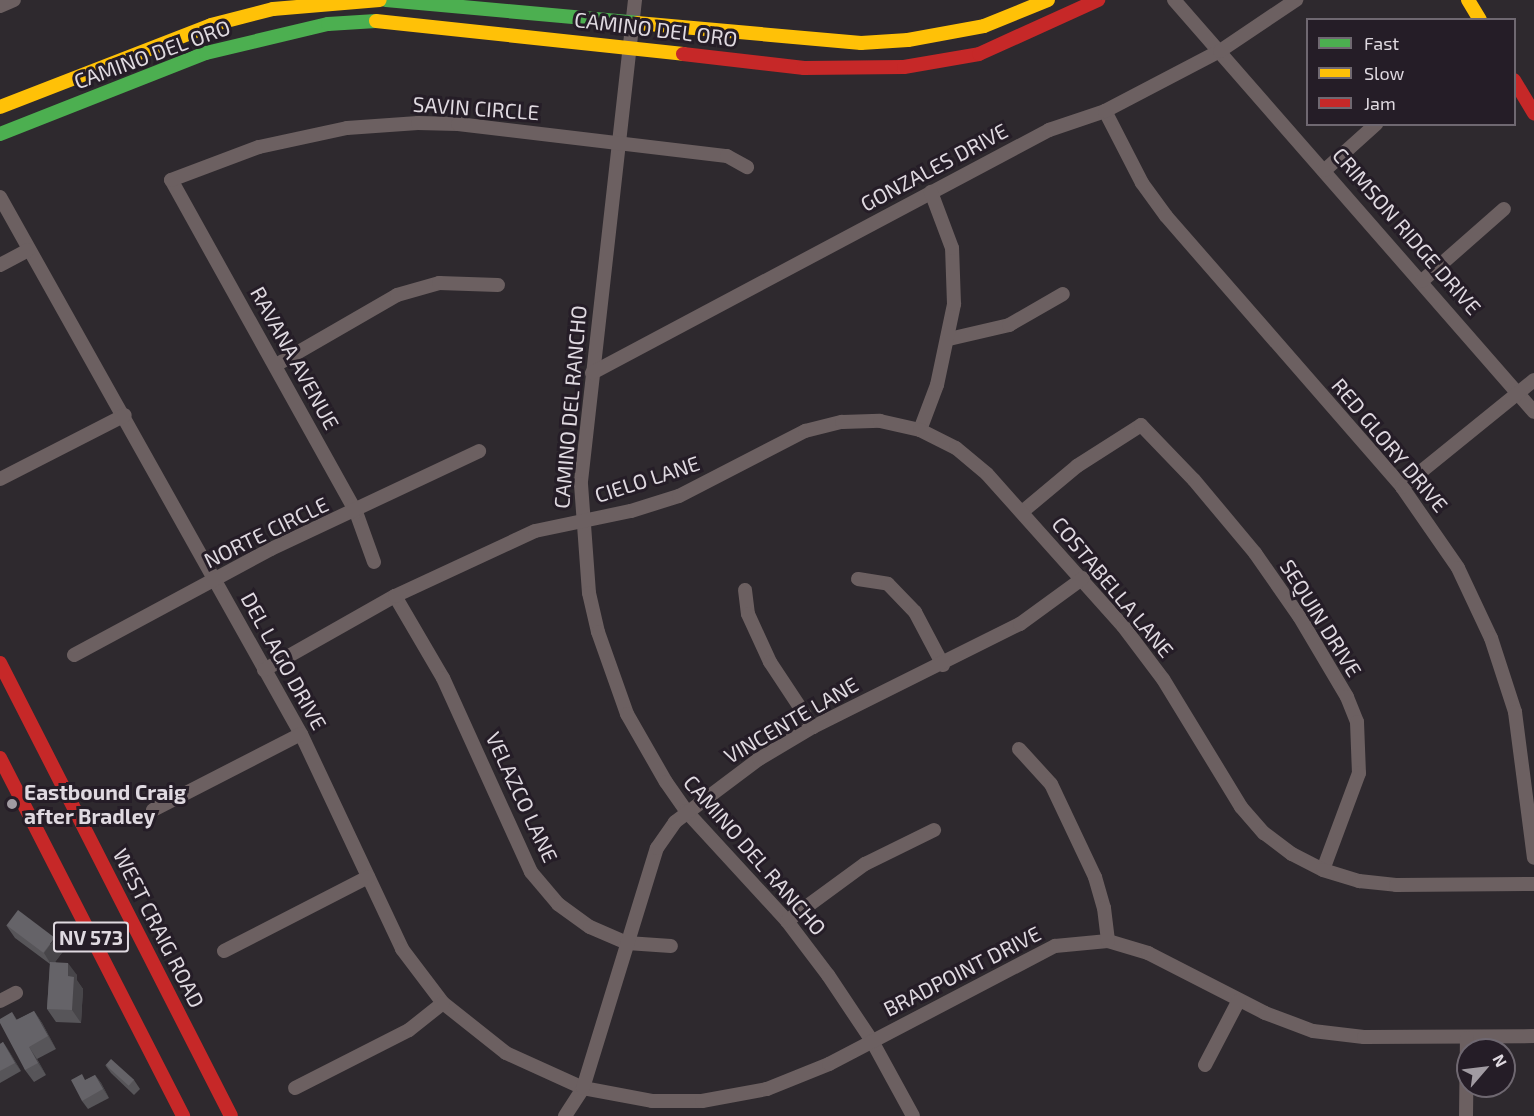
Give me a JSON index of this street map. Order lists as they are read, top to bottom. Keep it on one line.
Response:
{"streets":{"street":["CAMINO DEL ORO","SAVIN CIRCLE","GONZALES DRIVE","CRIMSON RIDGE DRIVE","RAVANA AVENUE","CAMINO DEL RANCHO","RED GLORY DRIVE","CIELO LANE","NORTE CIRCLE","COSTABELLA LANE","SEQUIN DRIVE","DEL LAGO DRIVE","VINCENTE LANE","VELAZCO LANE","WEST CRAIG ROAD","NV 573","BRADPOINT DRIVE"]},"crossings":[["CAMINO DEL ORO","CAMINO DEL RANCHO"],["SAVIN CIRCLE","RAVANA AVENUE"],["SAVIN CIRCLE","CAMINO DEL RANCHO"],["GONZALES DRIVE","CRIMSON RIDGE DRIVE"],["GONZALES DRIVE","CAMINO DEL RANCHO"],["GONZALES DRIVE","RED GLORY DRIVE"],["RAVANA AVENUE","NORTE CIRCLE"],["CAMINO DEL RANCHO","CIELO LANE"],["CAMINO DEL RANCHO","VINCENTE LANE"],["CAMINO DEL RANCHO","BRADPOINT DRIVE"],["CIELO LANE","COSTABELLA LANE"],["CIELO LANE","DEL LAGO DRIVE"],["CIELO LANE","VELAZCO LANE"],["NORTE CIRCLE","DEL LAGO DRIVE"],["COSTABELLA LANE","SEQUIN DRIVE"],["COSTABELLA LANE","VINCENTE LANE"],["DEL LAGO DRIVE","VINCENTE LANE"],["DEL LAGO DRIVE","BRADPOINT DRIVE"],["VINCENTE LANE","VELAZCO LANE"],["VINCENTE LANE","BRADPOINT DRIVE"]],"places":["Eastbound Craig after Bradley"],"legend":["Fast","Slow","Jam"],"north":"top right"}
